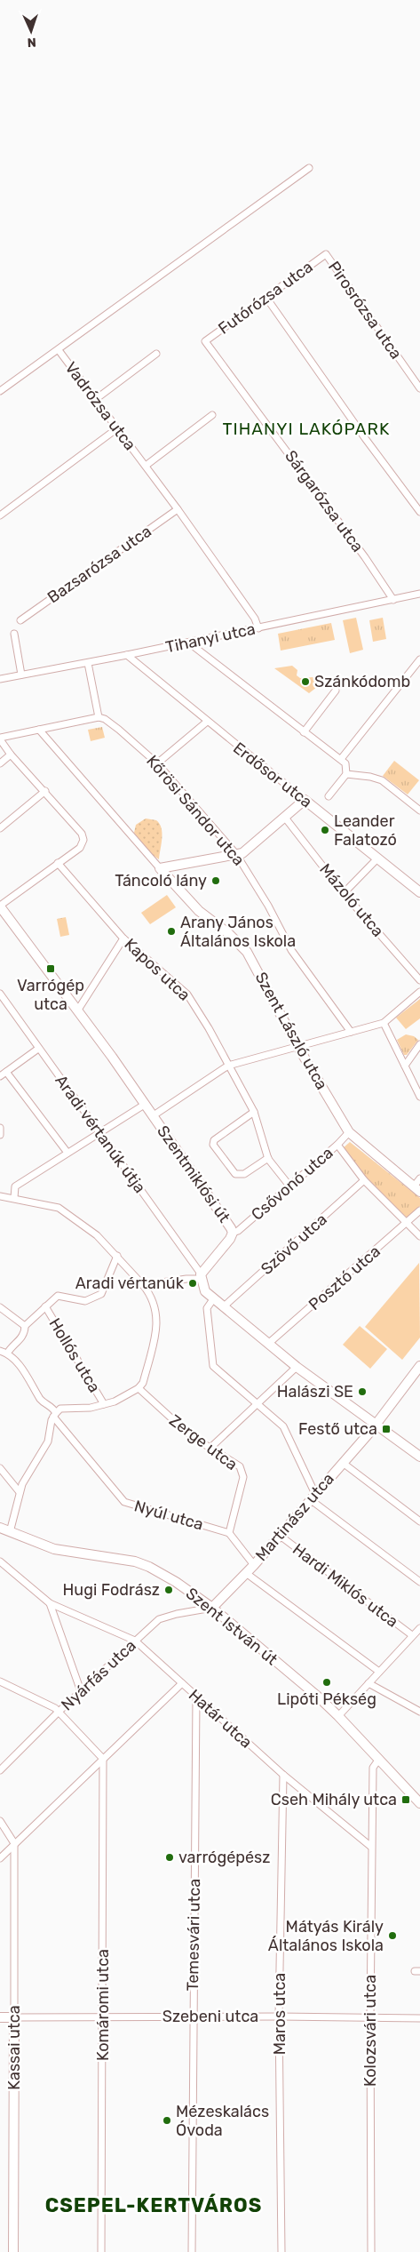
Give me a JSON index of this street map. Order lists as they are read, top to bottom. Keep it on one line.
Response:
{"streets":{"street":["Futórózsa utca","Pirosrózsa utca","Vadrózsa utca","Sárgarózsa utca","Bazsarózsa utca","Tihanyi utca","Erdősor utca","Kőrösi Sándor utca","Mázoló utca","Kapos utca","Szent László utca","Aradi vértanúk útja","Szentmiklósi út","Csővonó utca","Szövő utca","Posztó utca","Hollós utca","Zerge utca","Nyúl utca","Martinász utca","Hardi Miklós utca","Szent István út","Nyárfás utca","Határ utca","Temesvári utca","Komáromi utca","Maros utca","Szebeni utca","Kolozsvári utca","Kassai utca"]},"crossings":[["Futórózsa utca","Pirosrózsa utca"],["Futórózsa utca","Sárgarózsa utca"],["Vadrózsa utca","Bazsarózsa utca"],["Vadrózsa utca","Tihanyi utca"],["Sárgarózsa utca","Tihanyi utca"],["Tihanyi utca","Erdősor utca"],["Kapos utca","Csővonó utca"],["Szent László utca","Csővonó utca"],["Aradi vértanúk útja","Szentmiklósi út"],["Szentmiklósi út","Csővonó utca"],["Zerge utca","Nyúl utca"],["Martinász utca","Hardi Miklós utca"],["Martinász utca","Szent István út"],["Martinász utca","Nyárfás utca"],["Szent István út","Nyárfás utca"],["Szent István út","Kolozsvári utca"],["Határ utca","Temesvári utca"],["Határ utca","Komáromi utca"],["Határ utca","Maros utca"],["Határ utca","Kolozsvári utca"],["Határ utca","Kassai utca"],["Temesvári utca","Szebeni utca"],["Komáromi utca","Szebeni utca"],["Maros utca","Szebeni utca"],["Szebeni utca","Kolozsvári utca"],["Szebeni utca","Kassai utca"]],"districts":["TIHANYI LAKÓPARK","CSEPEL-KERTVÁROS"],"places":{"other":["Szánkódomb","Leander Falatozó","Táncoló lány","Arany János Általános Iskola","Aradi vértanúk","Halászi SE","Hugi Fodrász","Lipóti Pékség","varrógépész","Mátyás Király Általános Iskola","Mézeskalács Óvoda"],"transit":["Varrógép utca","Festő utca","Cseh Mihály utca"]},"north":"bottom"}
